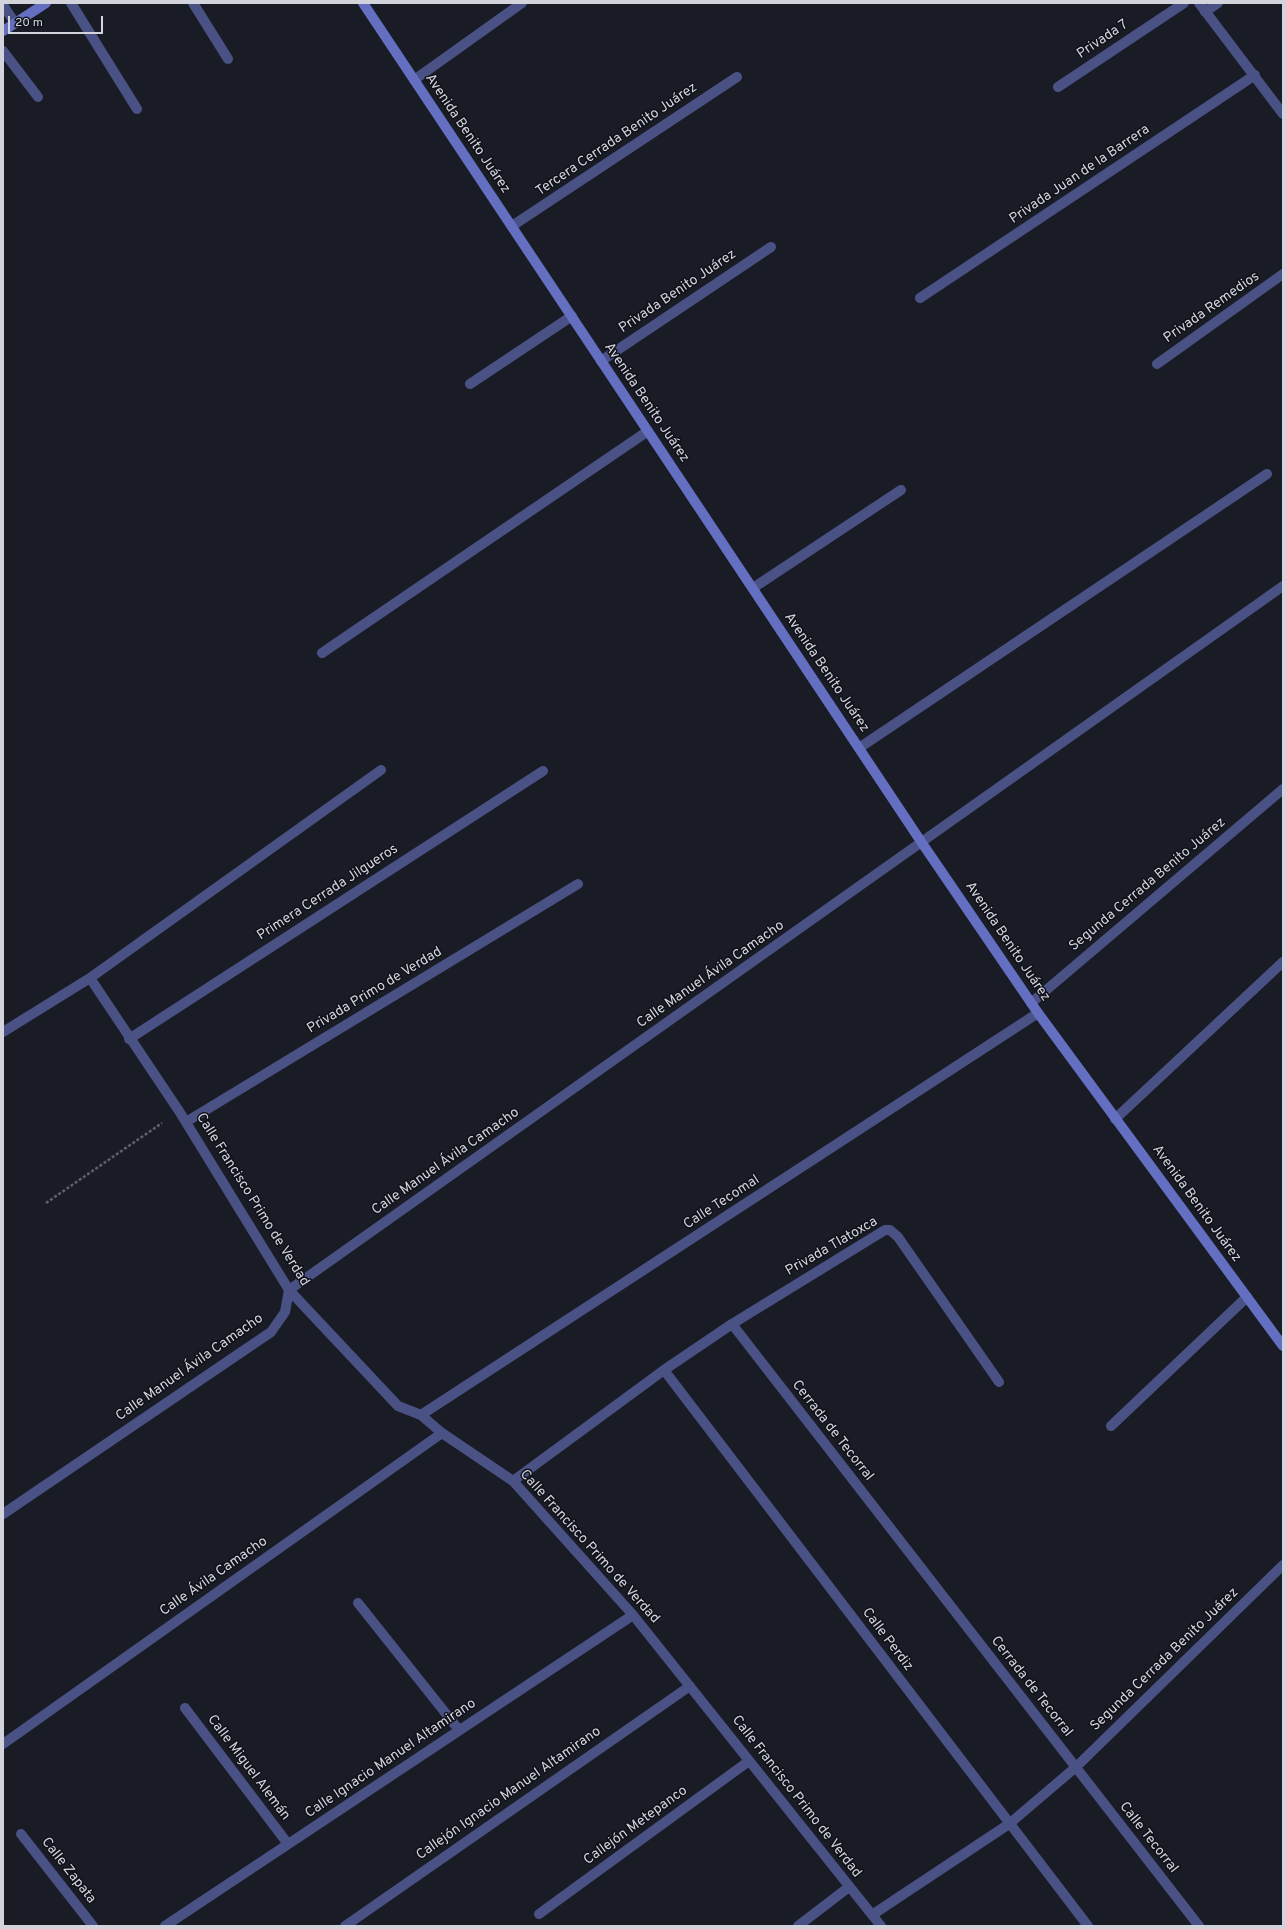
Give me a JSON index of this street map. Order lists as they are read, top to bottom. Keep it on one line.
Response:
{"streets":{"main road":["Avenida Benito Juárez"],"street":["Privada 7","Tercera Cerrada Benito Juárez","Privada Juan de la Barrera","Privada Benito Juárez","Privada Remedios","Segunda Cerrada Benito Juárez","Primera Cerrada Jilgueros","Calle Manuel Ávila Camacho","Privada Primo de Verdad","Calle Francisco Primo de Verdad","Calle Tecomal","Privada Tlatoxca","Cerrada de Tecorral","Calle Ávila Camacho","Calle Perdiz","Calle Ignacio Manuel Altamirano","Calle Miguel Alemán","Callejón Ignacio Manuel Altamirano","Callejón Metepanco","Calle Tecorral","Calle Zapata"]},"crossings":[["Avenida Benito Juárez","Tercera Cerrada Benito Juárez"],["Avenida Benito Juárez","Privada Benito Juárez"],["Avenida Benito Juárez","Segunda Cerrada Benito Juárez"],["Avenida Benito Juárez","Calle Manuel Ávila Camacho"],["Avenida Benito Juárez","Calle Tecomal"],["Segunda Cerrada Benito Juárez","Calle Francisco Primo de Verdad"],["Segunda Cerrada Benito Juárez","Cerrada de Tecorral"],["Segunda Cerrada Benito Juárez","Calle Perdiz"],["Segunda Cerrada Benito Juárez","Calle Tecorral"],["Primera Cerrada Jilgueros","Calle Francisco Primo de Verdad"],["Calle Manuel Ávila Camacho","Calle Francisco Primo de Verdad"],["Privada Primo de Verdad","Calle Francisco Primo de Verdad"],["Calle Francisco Primo de Verdad","Calle Tecomal"],["Calle Francisco Primo de Verdad","Calle Ávila Camacho"],["Calle Francisco Primo de Verdad","Calle Ignacio Manuel Altamirano"],["Calle Francisco Primo de Verdad","Callejón Ignacio Manuel Altamirano"],["Calle Francisco Primo de Verdad","Callejón Metepanco"],["Privada Tlatoxca","Cerrada de Tecorral"],["Cerrada de Tecorral","Calle Tecorral"],["Calle Ignacio Manuel Altamirano","Calle Miguel Alemán"]],"scale_bar":"20 m"}
